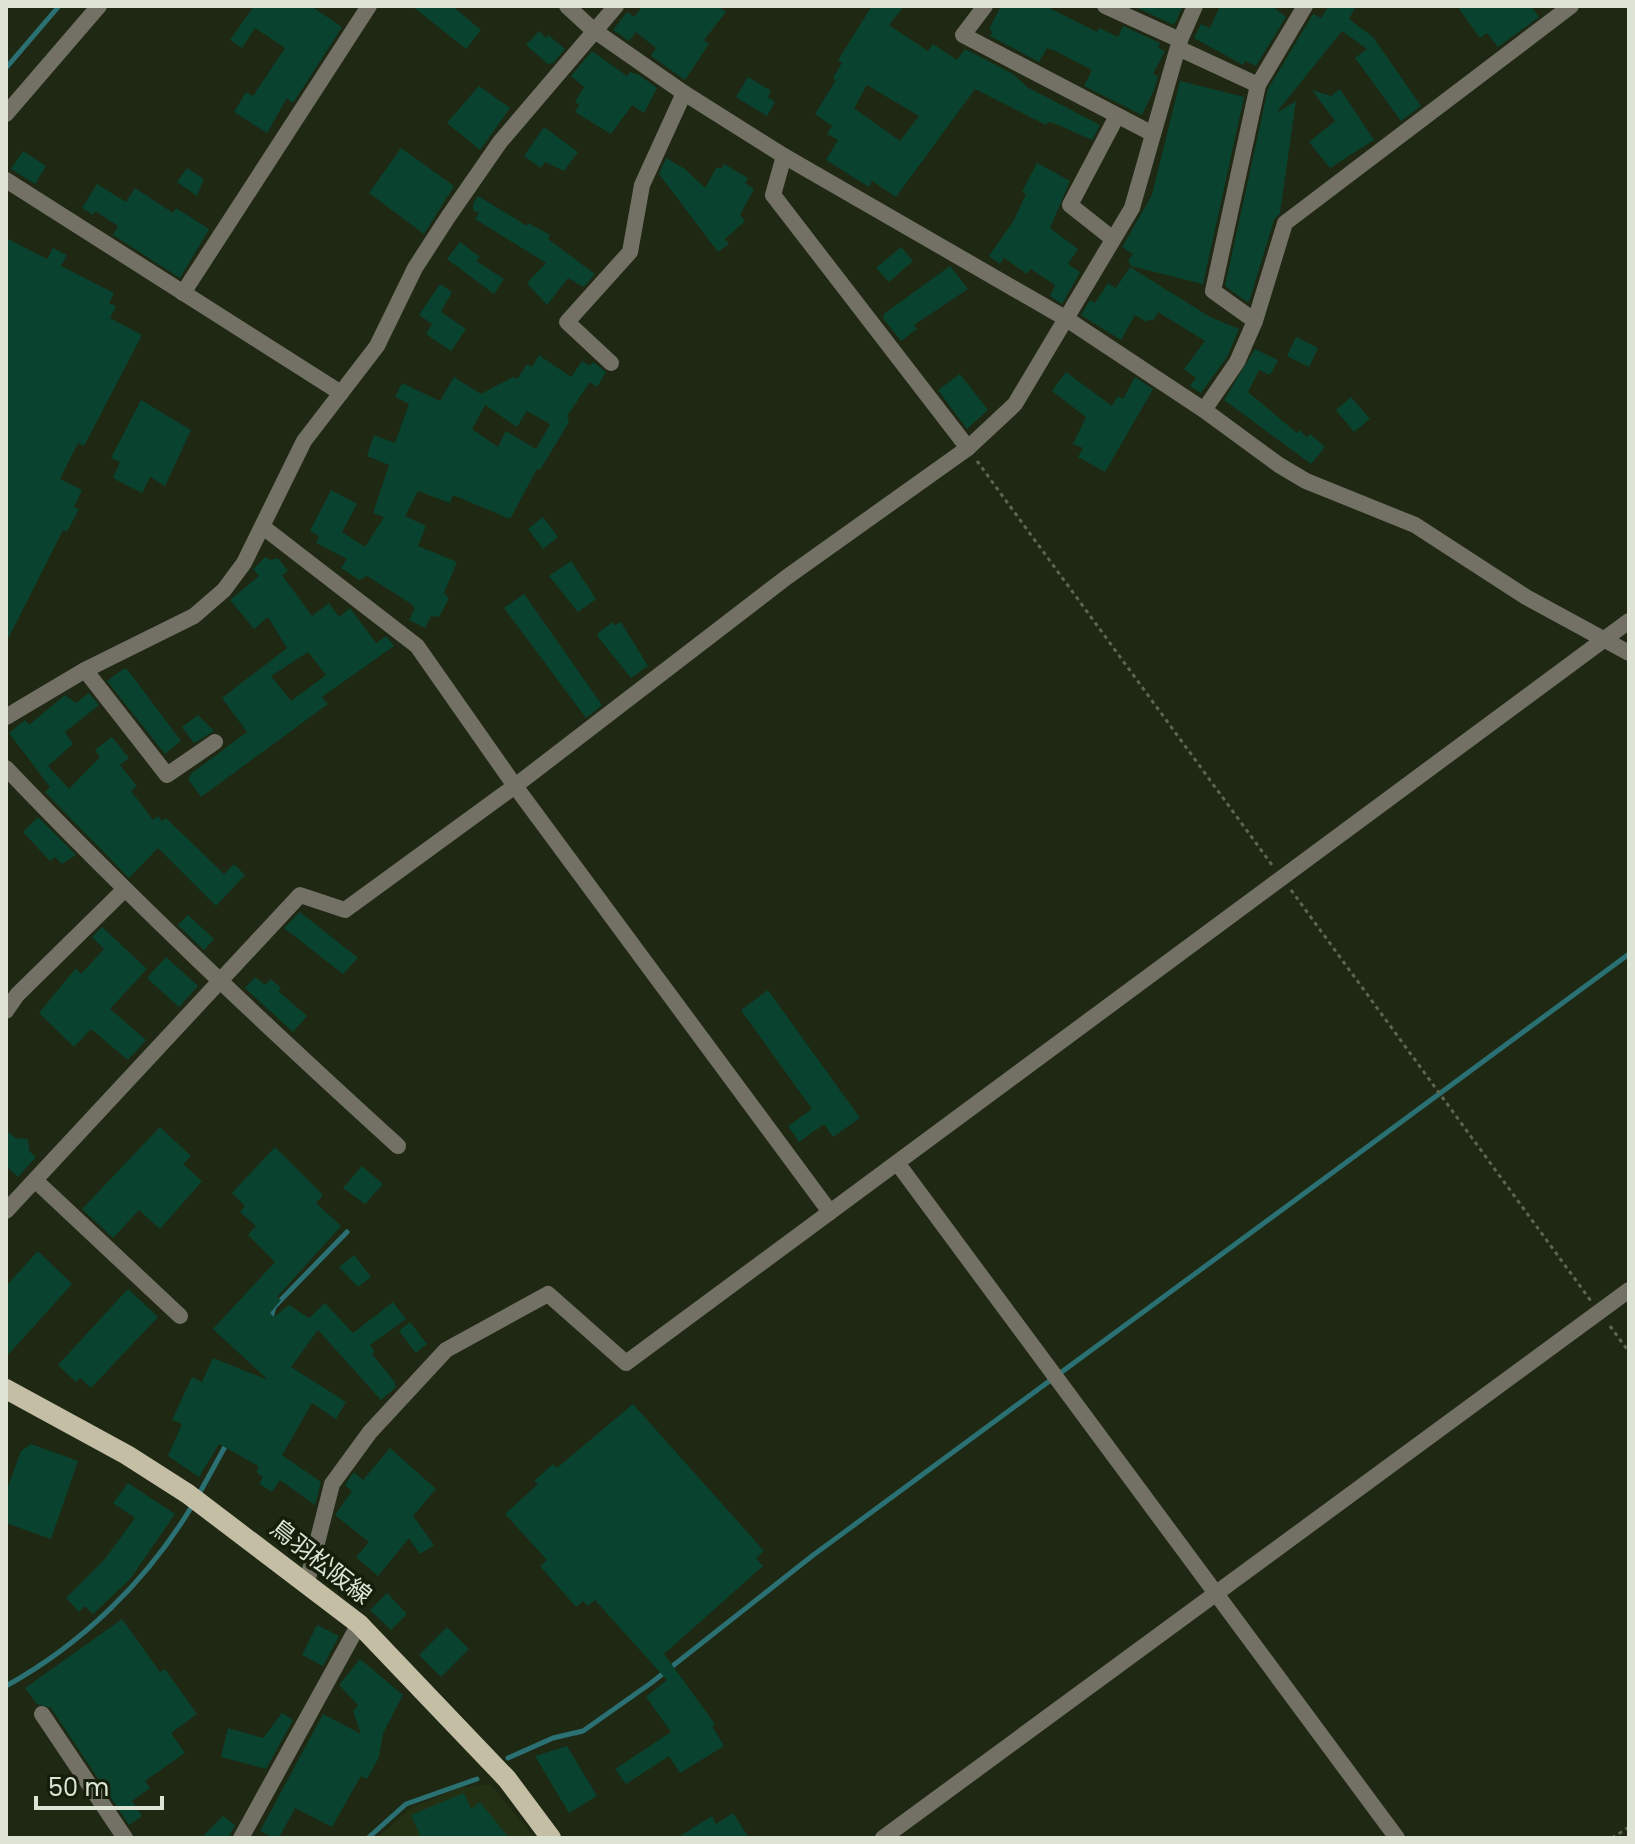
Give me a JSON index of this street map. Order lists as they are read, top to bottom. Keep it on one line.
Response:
{"streets":{"main road":["鳥羽松阪線"]},"scale_bar":"50 m"}
